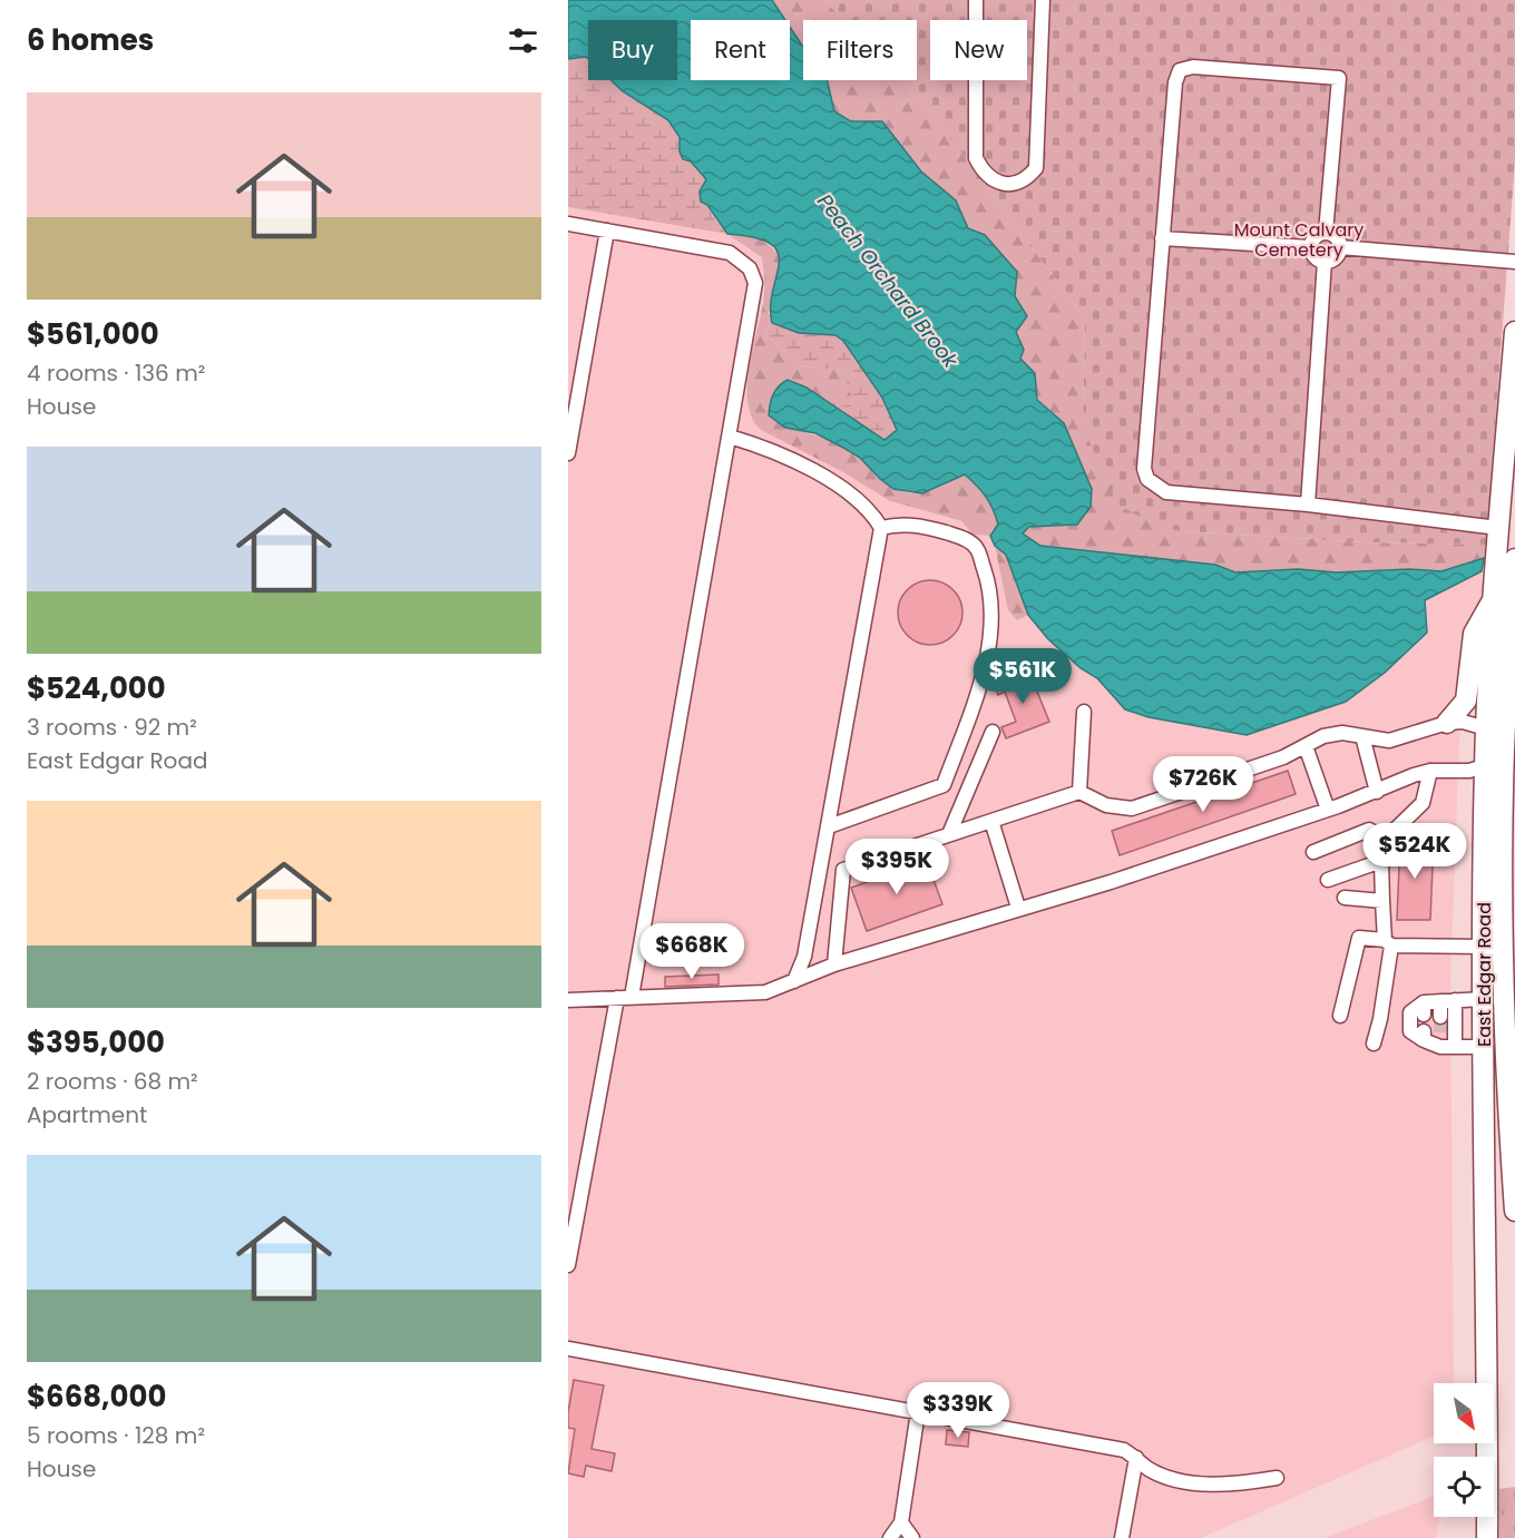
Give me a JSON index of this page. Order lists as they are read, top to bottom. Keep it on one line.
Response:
{"streets":{"highway":["East Edgar Road"]},"water":["Peach Orchard Brook"],"parks":["Mount Calvary Cemetery"],"north":"bottom right","page":{"heading":"6 homes","chip":["Buy","Rent","Filters","New"],"list":[{"name":"$561,000","note":"4 rooms · 136 m² · House"},{"name":"$524,000","note":"3 rooms · 92 m² · East Edgar Road"},{"name":"$395,000","note":"2 rooms · 68 m² · Apartment"},{"name":"$668,000","note":"5 rooms · 128 m² · House"}],"price":["$561K","$726K","$524K","$395K","$668K","$339K"]}}
